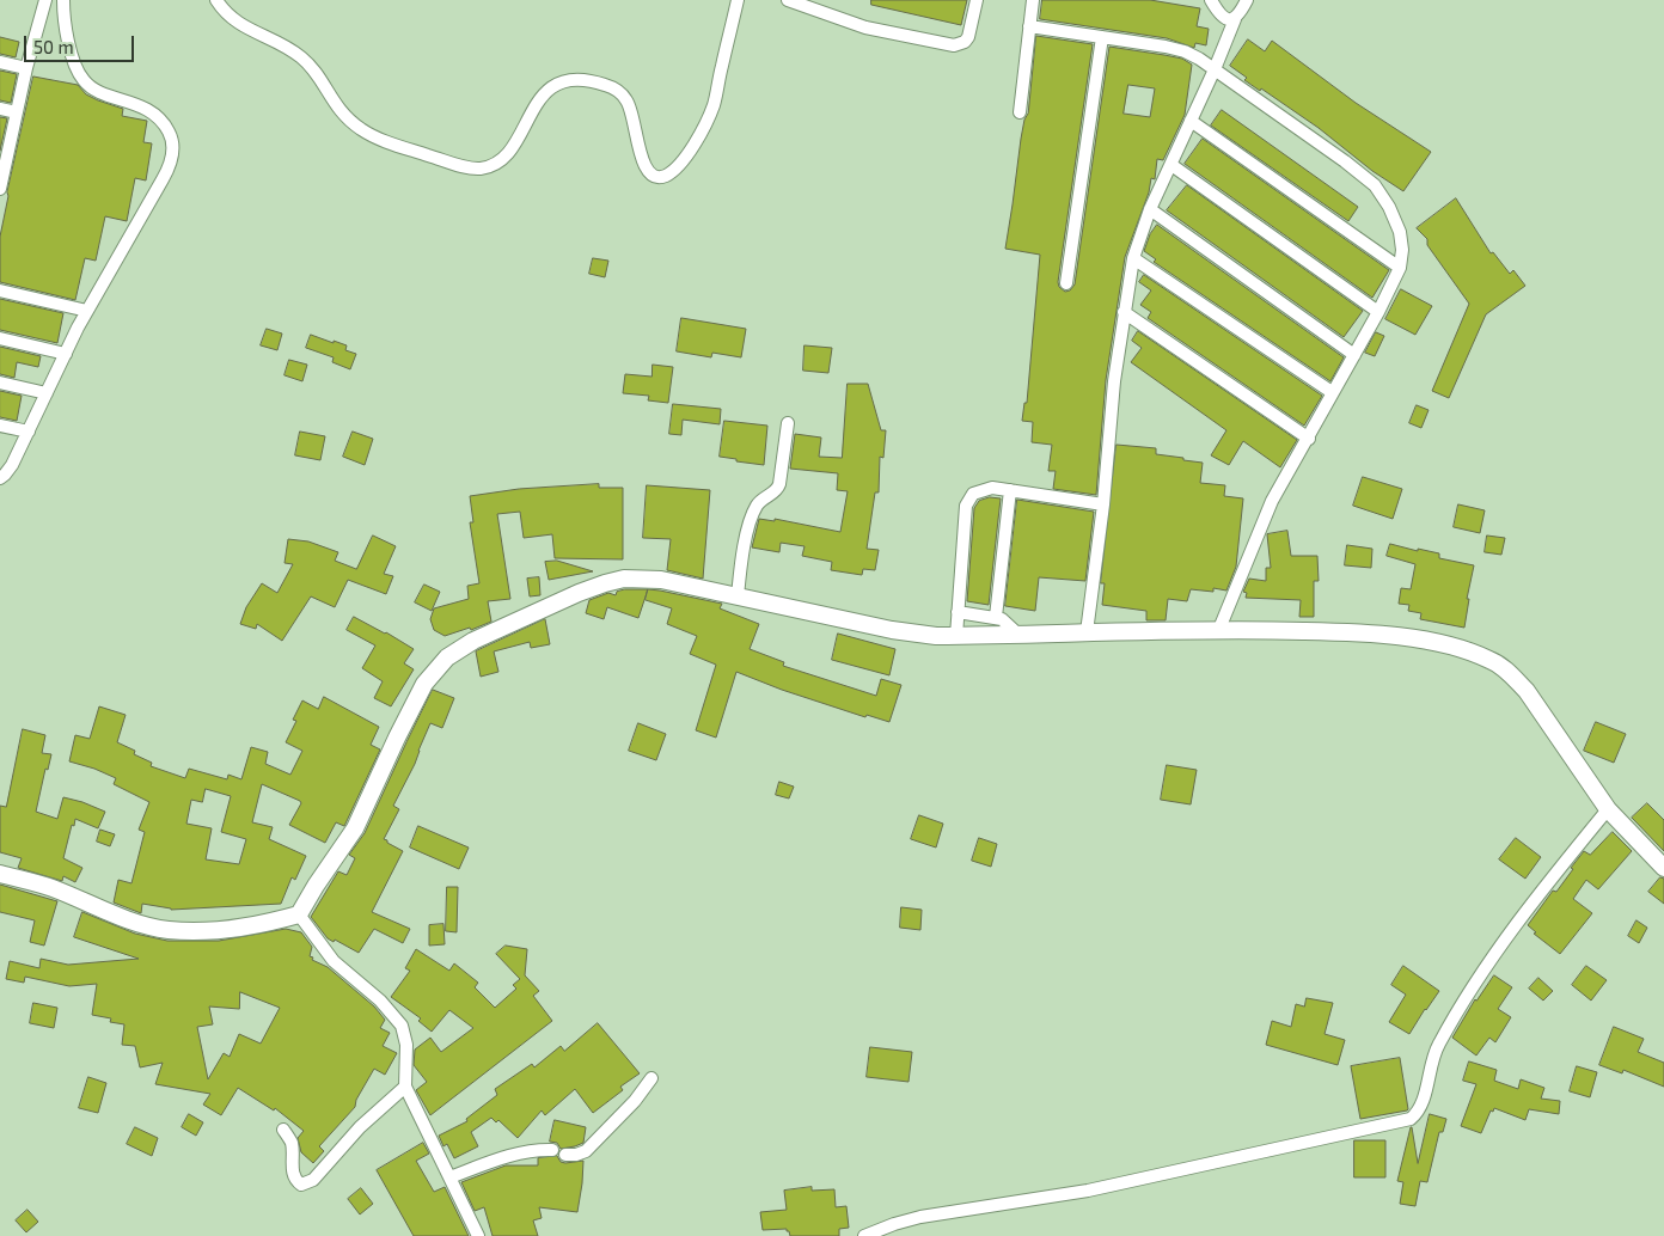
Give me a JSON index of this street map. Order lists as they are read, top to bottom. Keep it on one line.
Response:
{"scale_bar":"50 m"}
